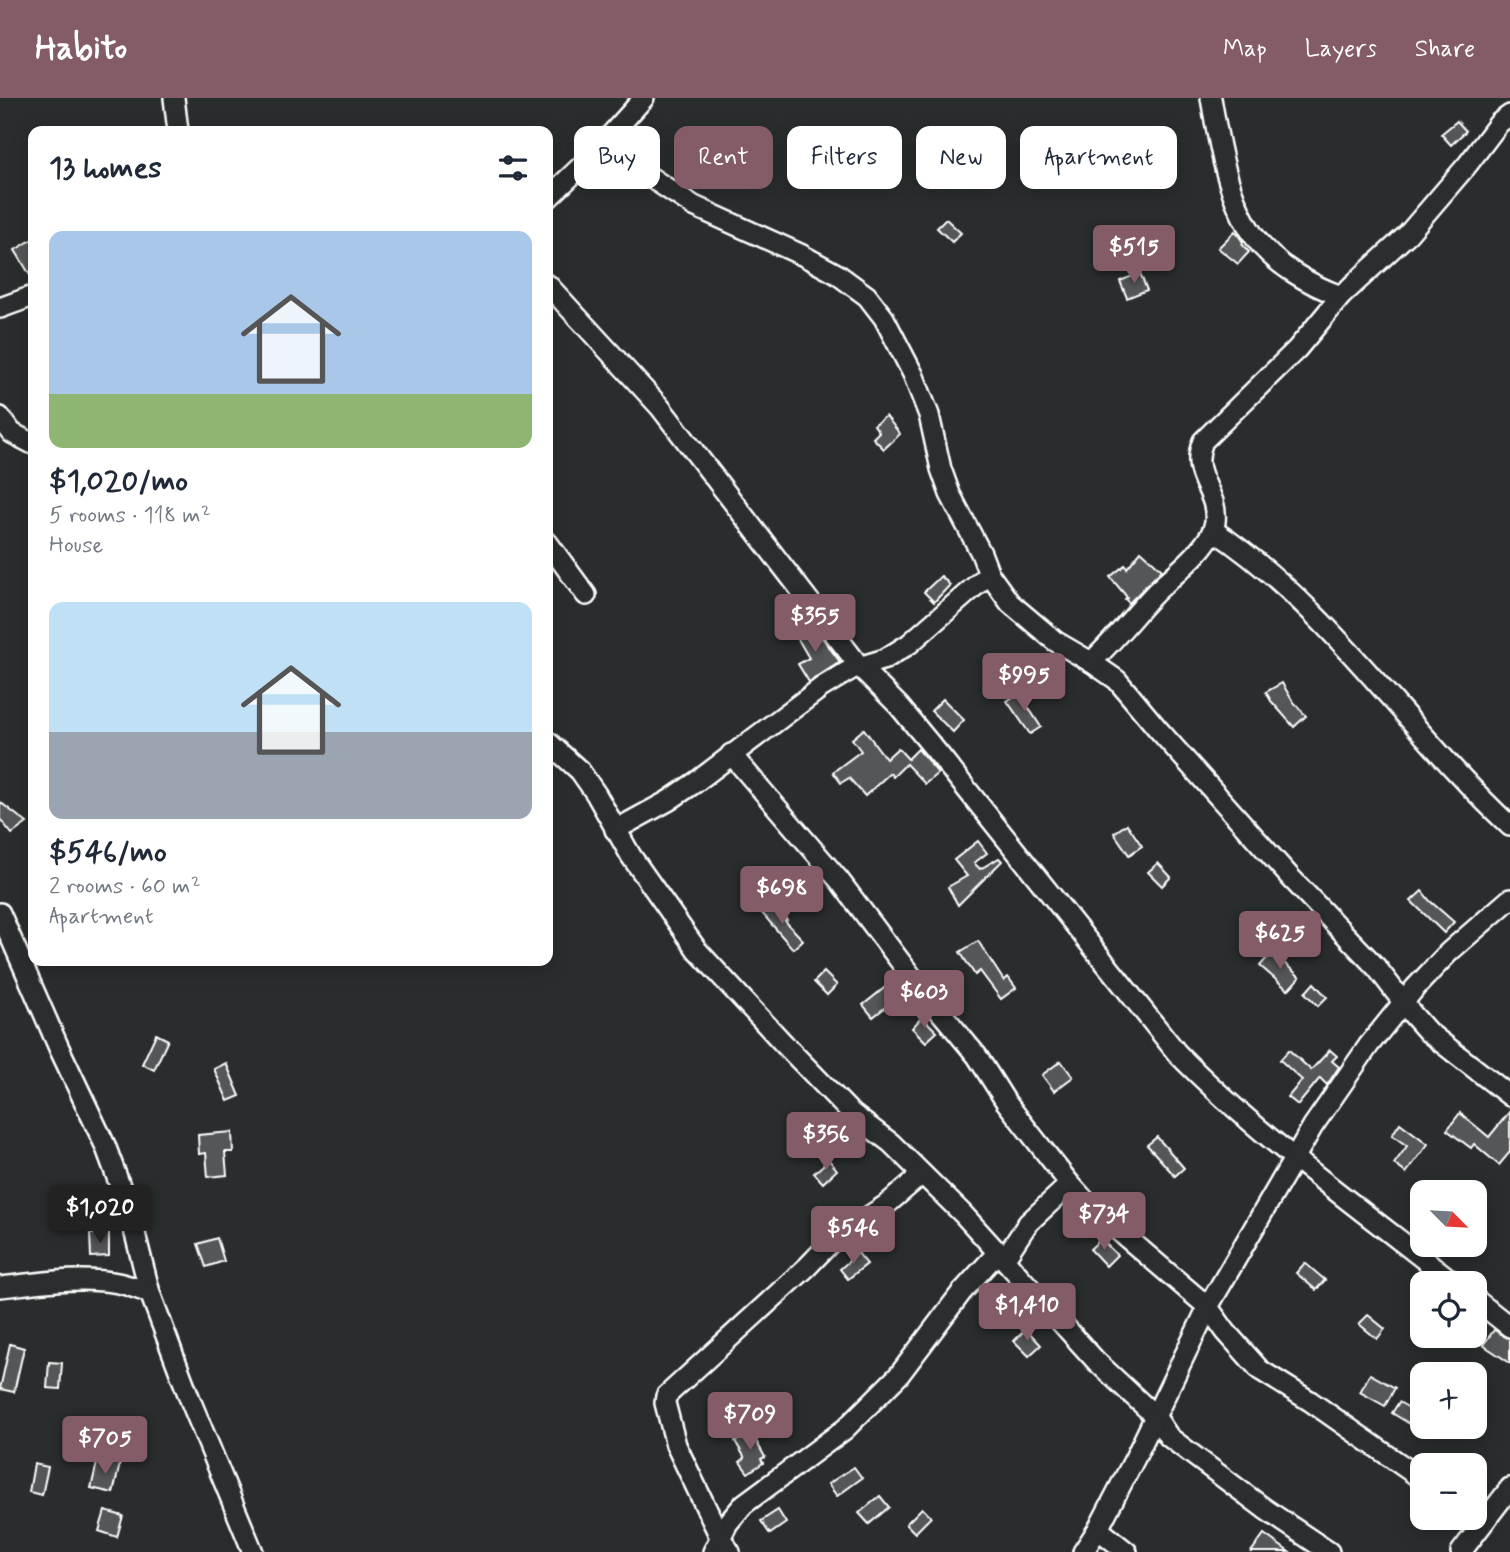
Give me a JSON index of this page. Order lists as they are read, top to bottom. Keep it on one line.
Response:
{"north":"bottom right","page":{"header":"Habito","nav":["Map","Layers","Share"],"chip":["Buy","Rent","Filters","New","Apartment"],"heading":"13 homes","list":[{"name":"$1,020/mo","note":"5 rooms · 118 m² · House"},{"name":"$546/mo","note":"2 rooms · 60 m² · Apartment"}],"price":["$515","$355","$995","$698","$625","$603","$356","$1,020","$734","$546","$1,410","$709","$705"],"map_buttons":["+","−"]}}
